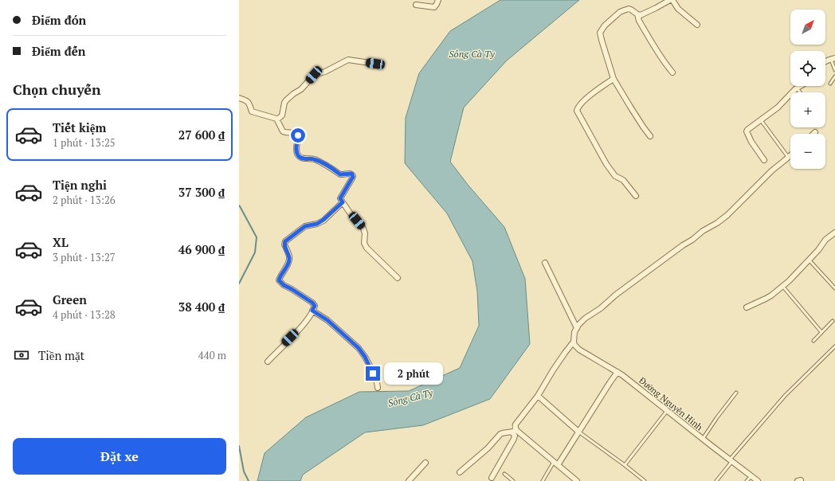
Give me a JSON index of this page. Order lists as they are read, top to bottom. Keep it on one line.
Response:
{"streets":{"street":["Đường Nguyễn Hinh"]},"water":["Sông Cà Ty"],"north":"top right","page":{"banner":["Điểm đón","Điểm đến"],"map_buttons":["+","−"],"heading":"Chọn chuyến","list":[{"name":"Tiết kiệm","note":"1 phút · 13:25","value":"27 600 ₫"},{"name":"Tiện nghi","note":"2 phút · 13:26","value":"37 300 ₫"},{"name":"XL","note":"3 phút · 13:27","value":"46 900 ₫"},{"name":"Green","note":"4 phút · 13:28","value":"38 400 ₫"}],"pay":["Tiền mặt","440 m"],"bubble":"2 phút","buttons":"Đặt xe"}}
